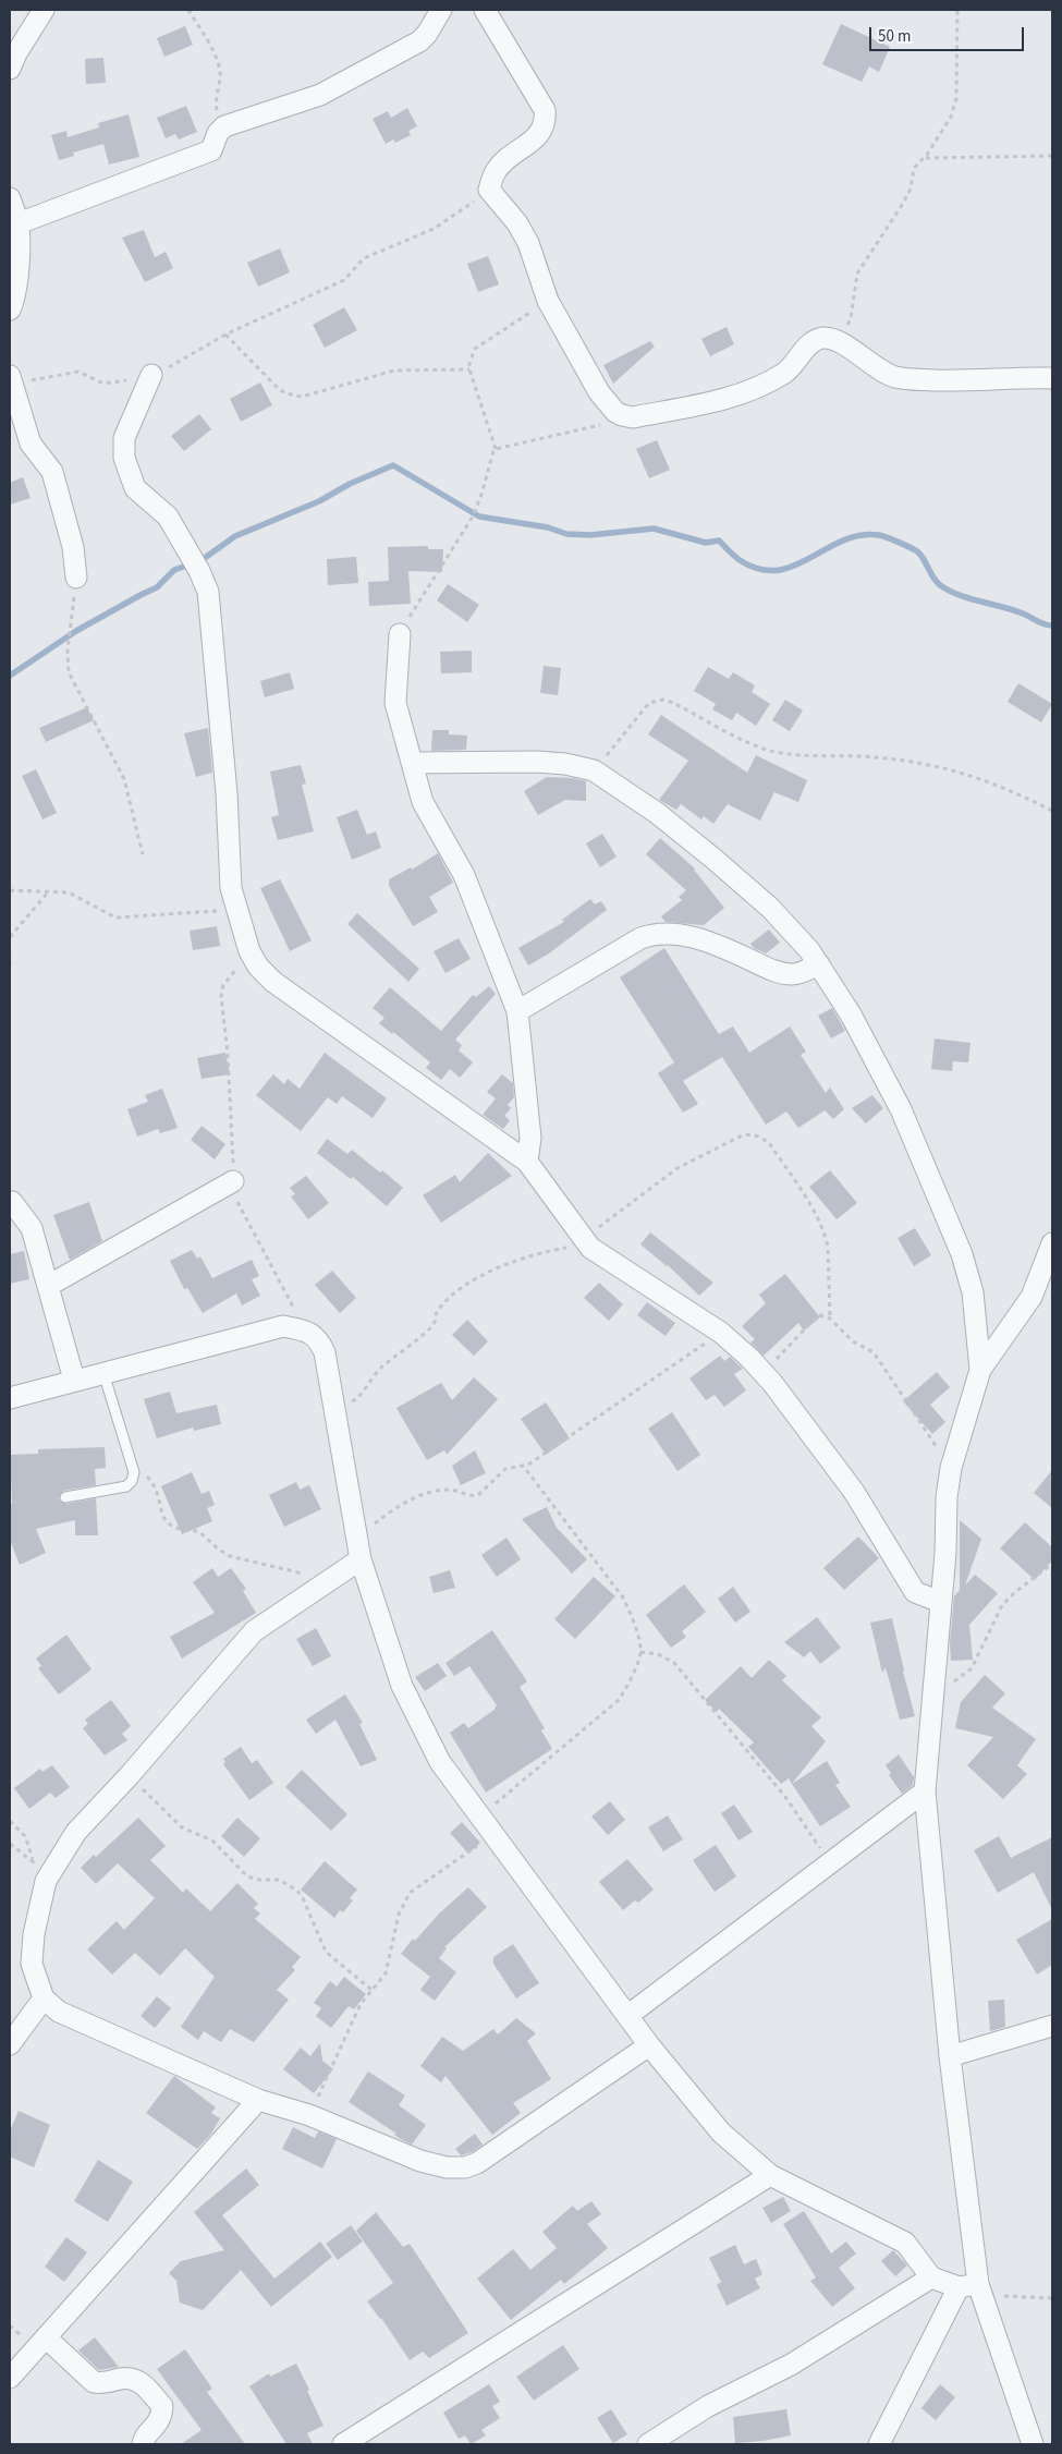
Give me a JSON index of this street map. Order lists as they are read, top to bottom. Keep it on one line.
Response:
{"scale_bar":"50 m"}
